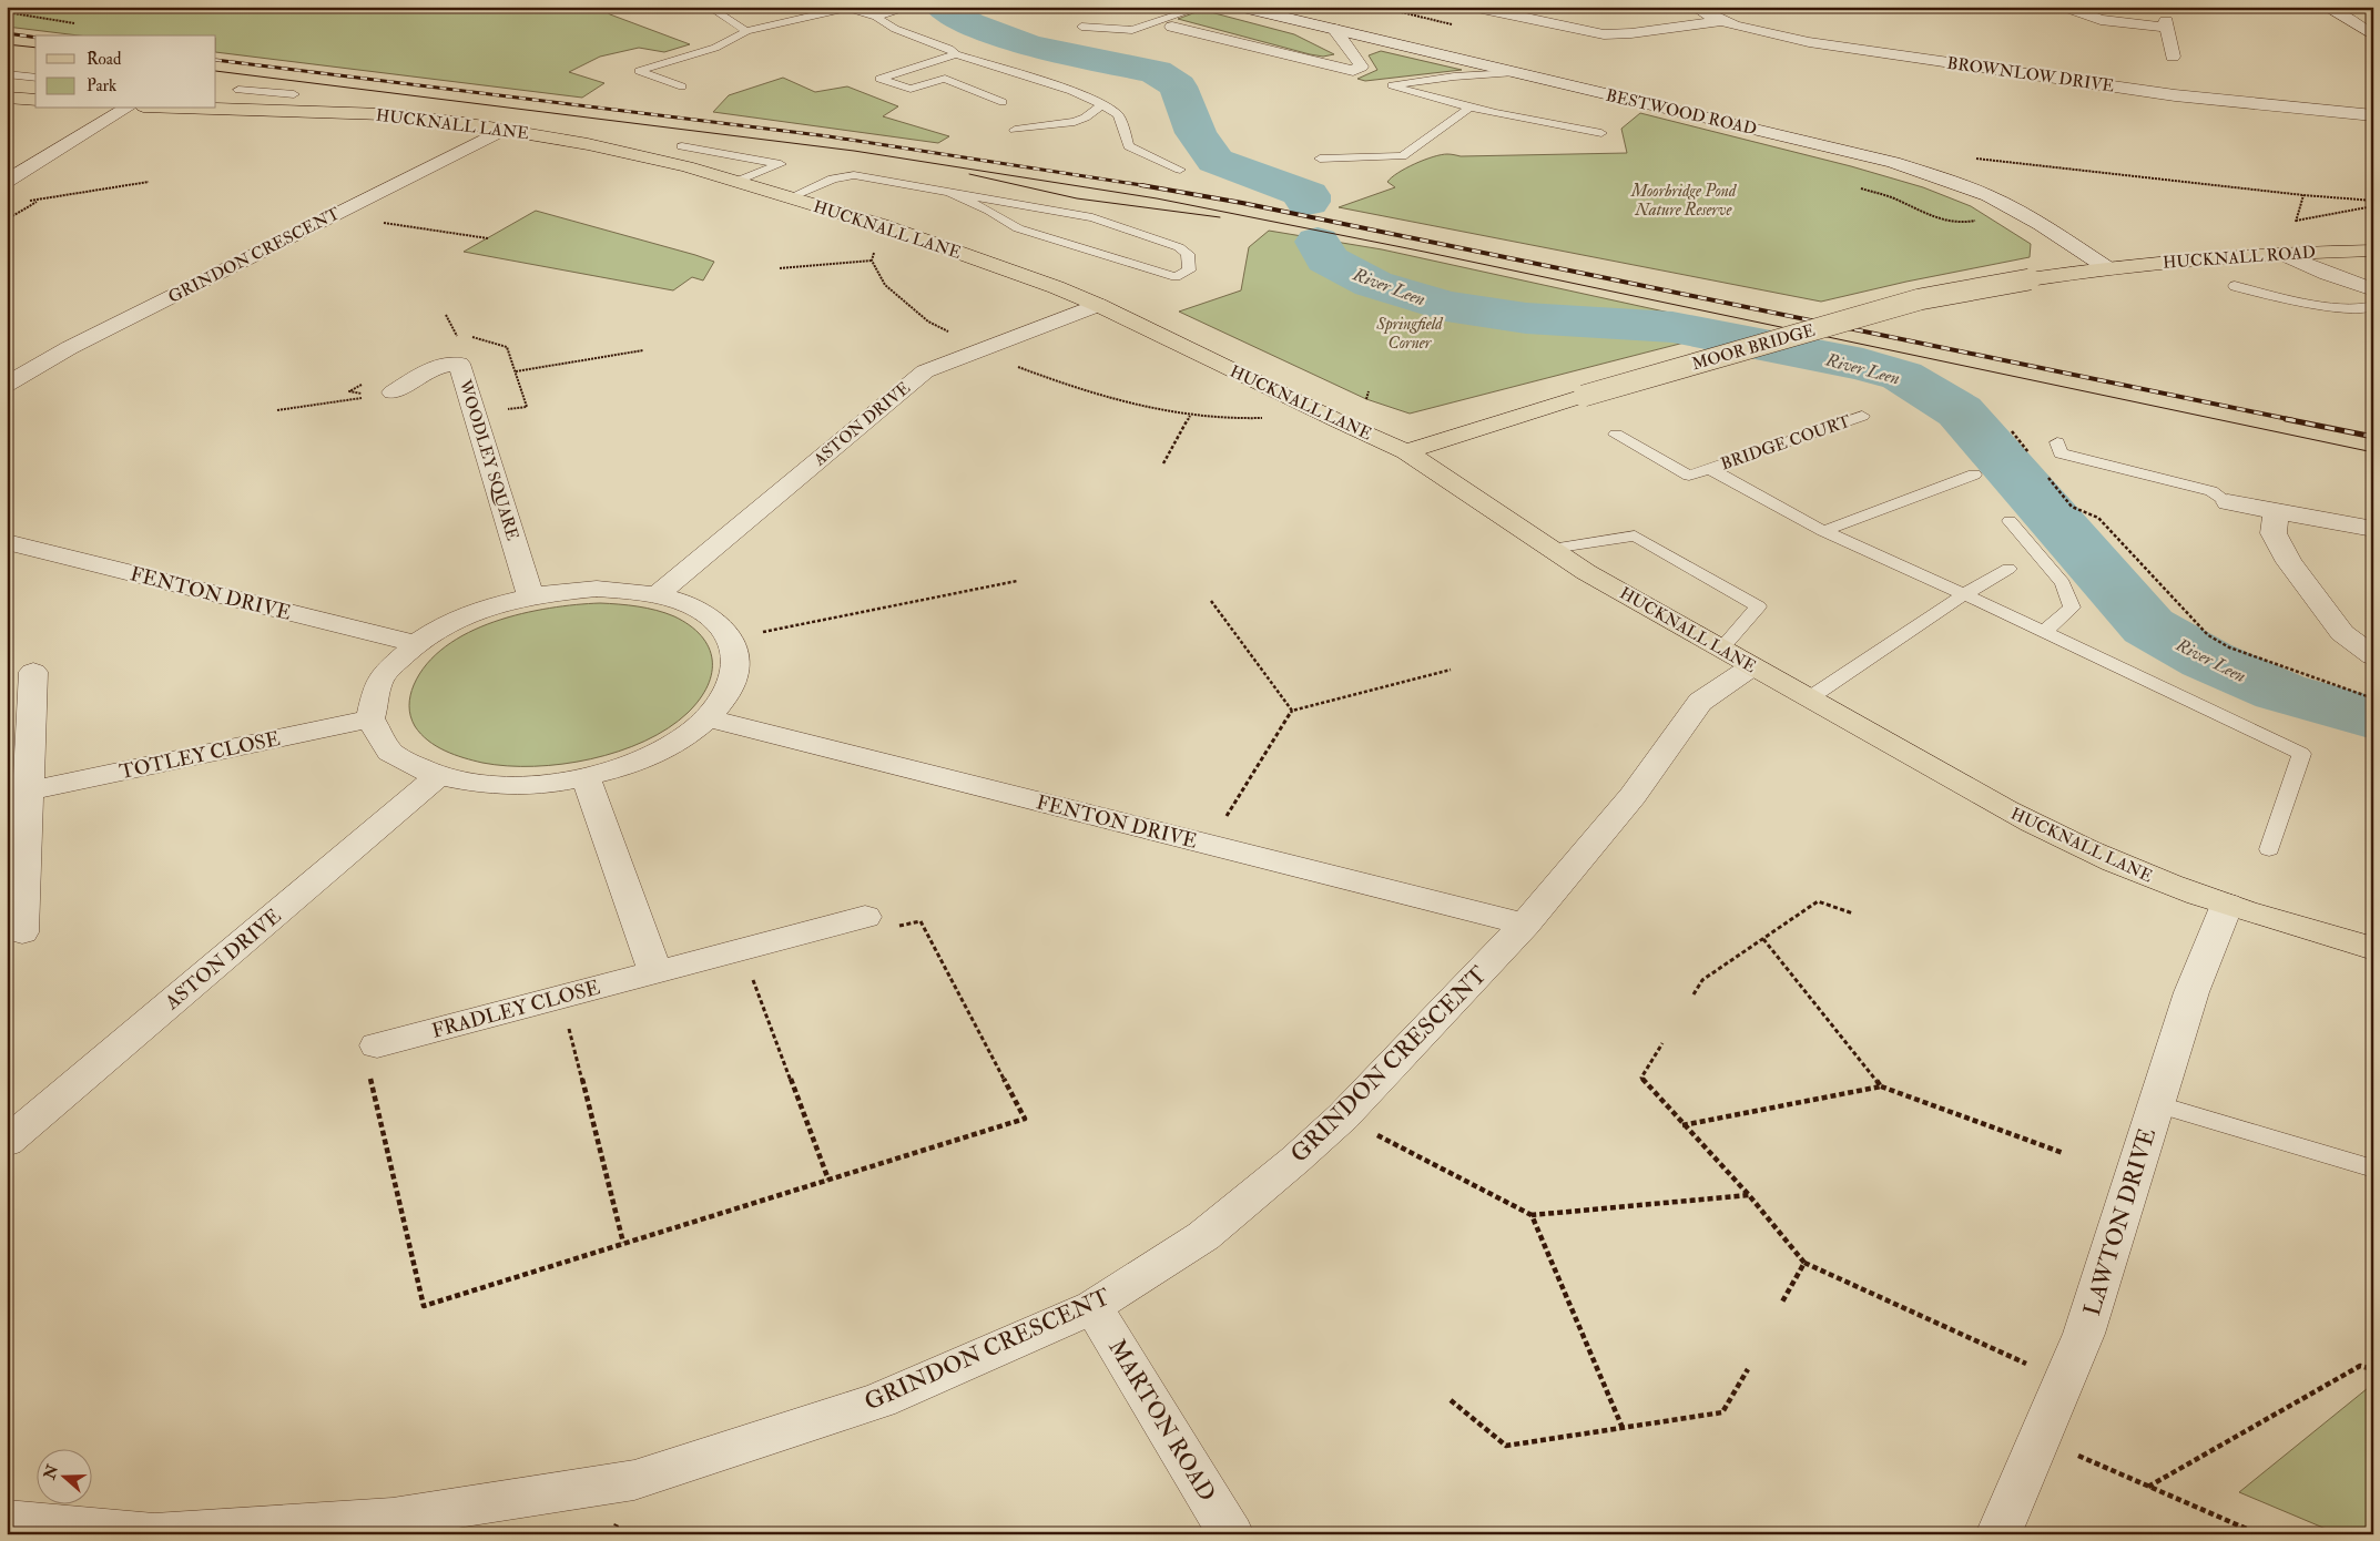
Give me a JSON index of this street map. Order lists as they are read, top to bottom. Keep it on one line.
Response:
{"streets":{"main road":["HUCKNALL LANE","HUCKNALL ROAD","MOOR BRIDGE"],"street":["BROWNLOW DRIVE","BESTWOOD ROAD","GRINDON CRESCENT","ASTON DRIVE","WOODLEY SQUARE","FENTON DRIVE","TOTLEY CLOSE","FRADLEY CLOSE","LAWTON DRIVE","MARTON ROAD"],"lane":["BRIDGE COURT"]},"crossings":[["BESTWOOD ROAD","HUCKNALL ROAD"],["BESTWOOD ROAD","MOOR BRIDGE"],["HUCKNALL LANE","GRINDON CRESCENT"],["HUCKNALL LANE","MOOR BRIDGE"],["HUCKNALL LANE","ASTON DRIVE"],["HUCKNALL LANE","LAWTON DRIVE"],["GRINDON CRESCENT","FENTON DRIVE"],["GRINDON CRESCENT","MARTON ROAD"],["HUCKNALL ROAD","MOOR BRIDGE"]],"water":["River Leen"],"parks":["Moorbridge Pond Nature Reserve","Springfield Corner"],"legend":["Road","Park"],"north":"left"}
